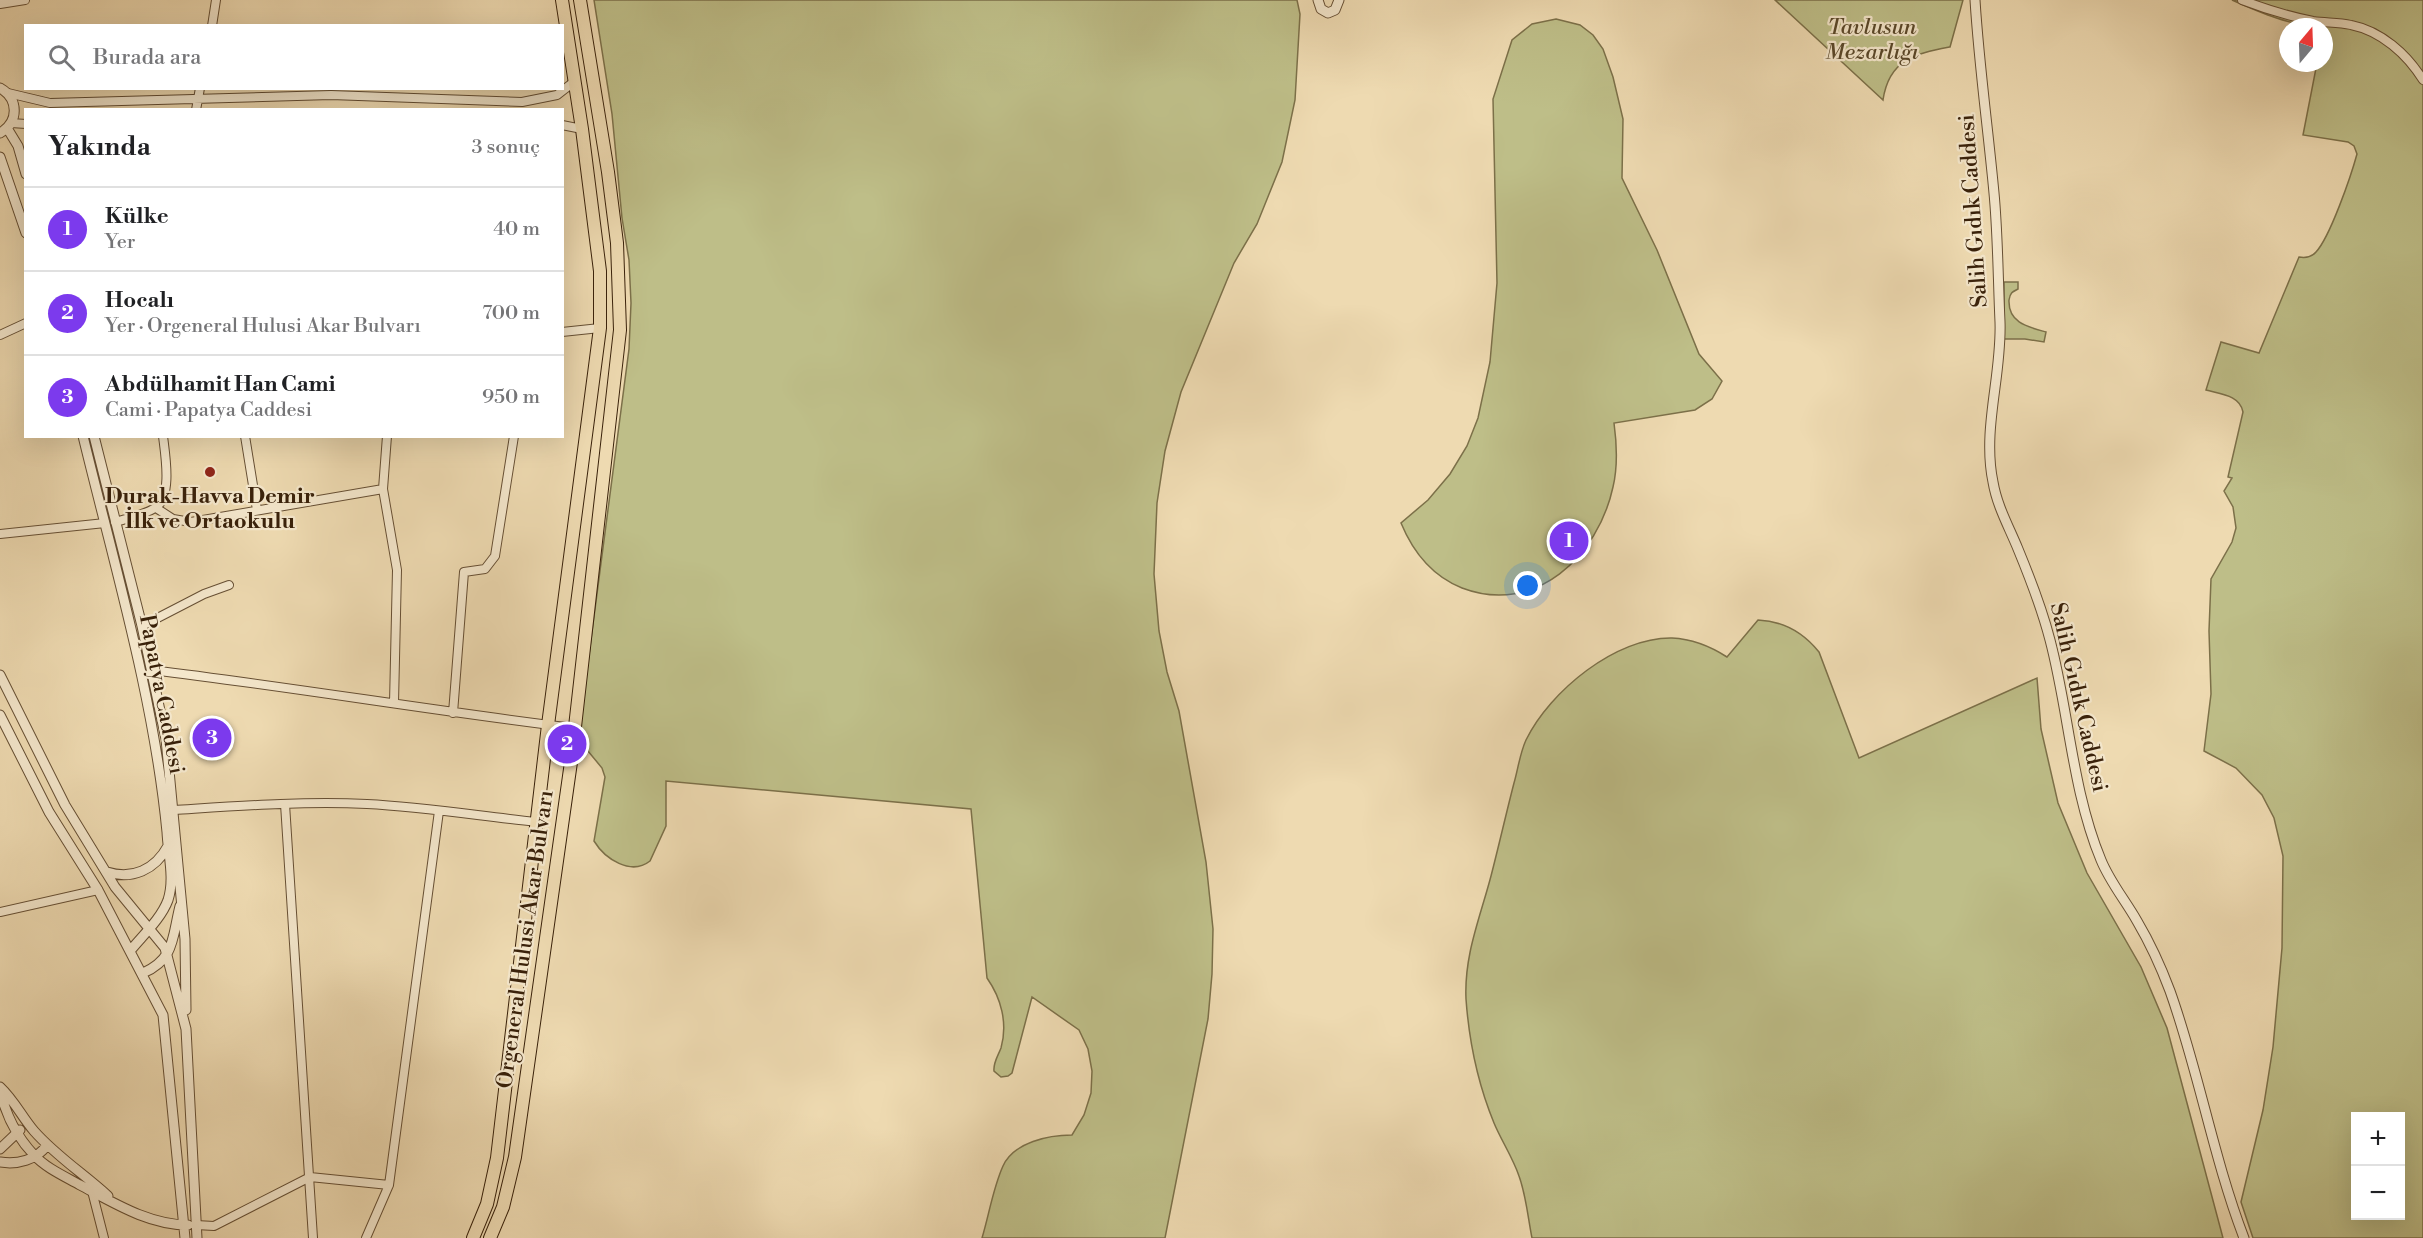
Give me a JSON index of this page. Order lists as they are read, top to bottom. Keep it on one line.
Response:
{"streets":{"main road":["Orgeneral Hulusi Akar Bulvarı"],"street":["Salih Gıdık Caddesi","Papatya Caddesi"]},"parks":["Tavlusun Mezarlığı"],"places":["Durak-Havva Demir İlk ve Ortaokulu"],"north":"top","page":{"search":"Burada ara","heading":["Yakında","3 sonuç"],"list":[{"mark":"1","name":"Külke","note":"Yer","value":"40 m"},{"mark":"2","name":"Hocalı","note":"Yer · Orgeneral Hulusi Akar Bulvarı","value":"700 m"},{"mark":"3","name":"Abdülhamit Han Cami","note":"Cami · Papatya Caddesi","value":"950 m"}],"pins":["1","3","2"],"map_buttons":["+","−"]}}
